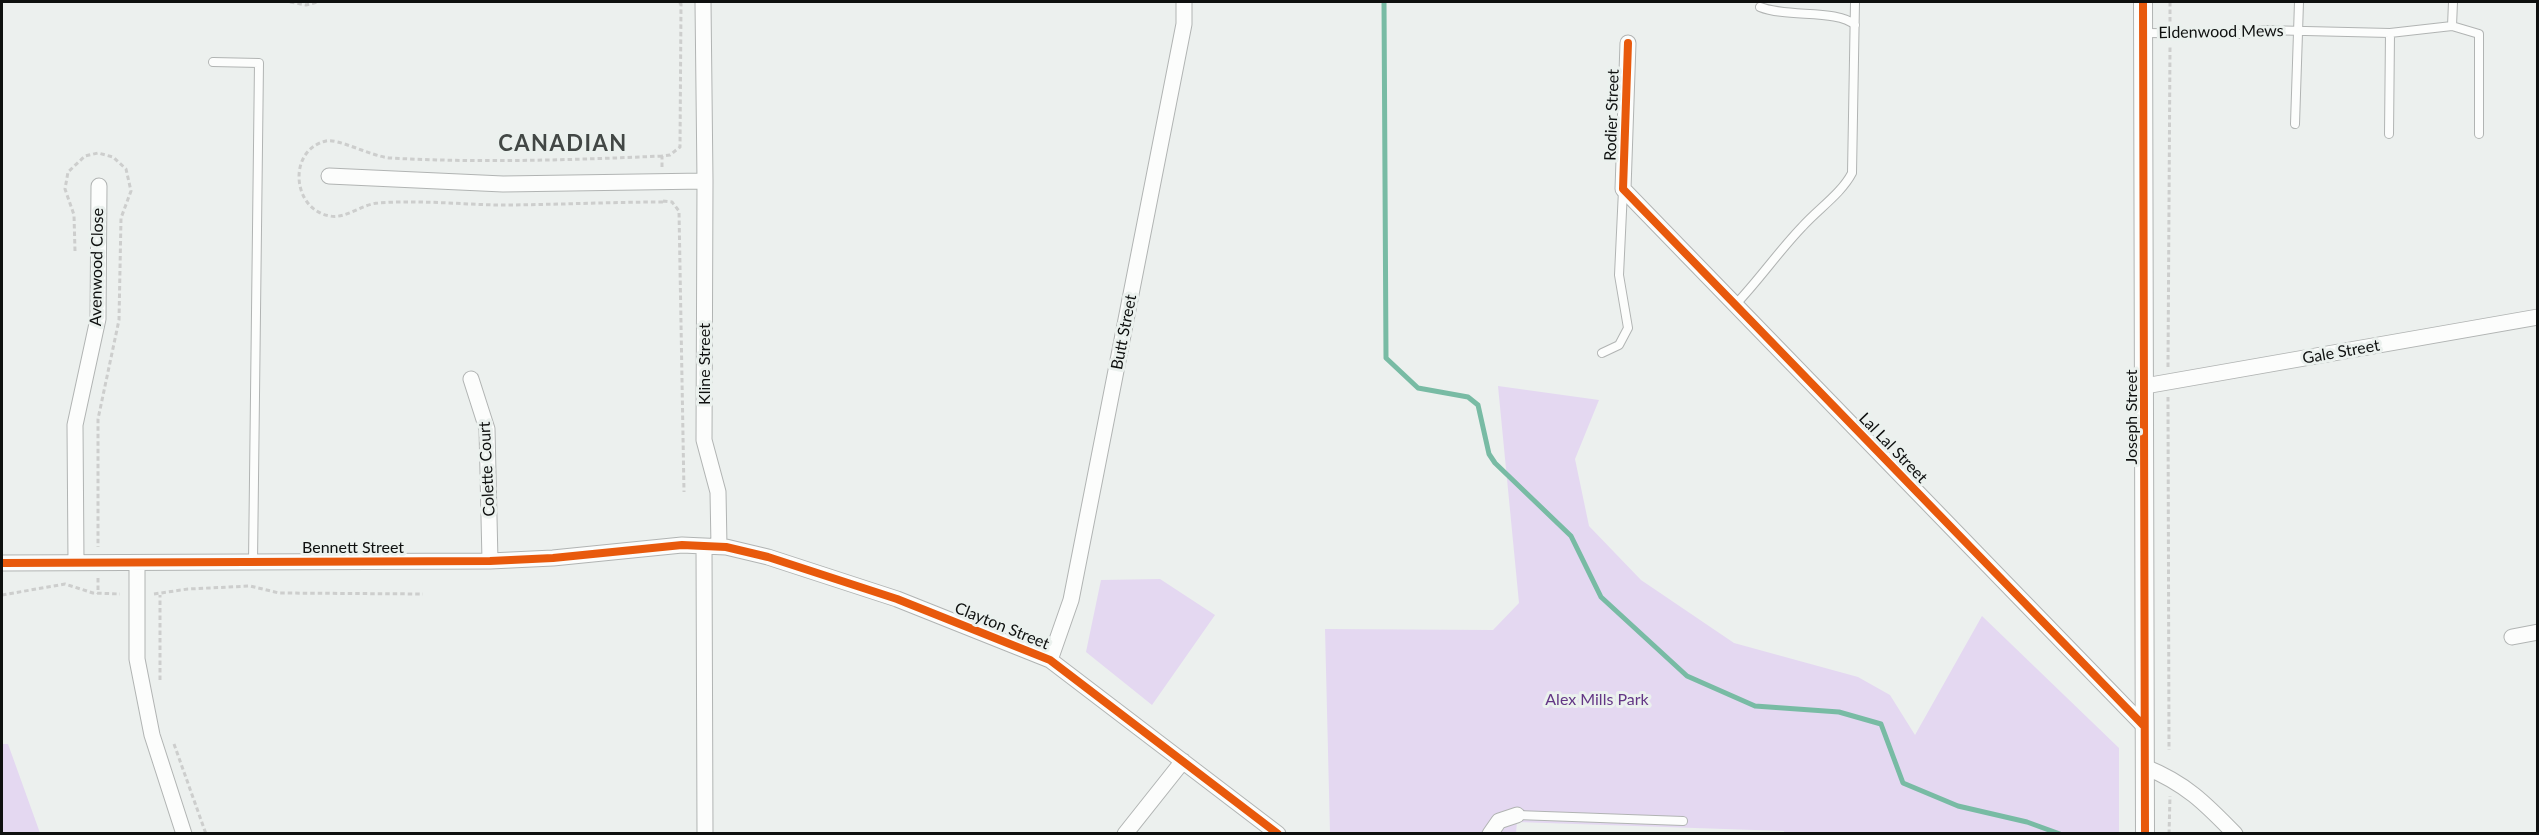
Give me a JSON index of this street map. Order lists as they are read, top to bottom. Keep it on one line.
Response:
{"streets":{"street":["Rodier Street","Avenwood Close","Butt Street","Gale Street","Kline Street","Joseph Street","Lal Lal Street","Colette Court","Bennett Street","Clayton Street"],"lane":["Eldenwood Mews"]},"crossings":[["Eldenwood Mews","Joseph Street"],["Rodier Street","Lal Lal Street"],["Avenwood Close","Bennett Street"],["Butt Street","Clayton Street"],["Gale Street","Joseph Street"],["Kline Street","Bennett Street"],["Kline Street","Clayton Street"],["Joseph Street","Lal Lal Street"],["Colette Court","Bennett Street"],["Bennett Street","Clayton Street"]],"districts":["CANADIAN"],"parks":["Alex Mills Park"]}
